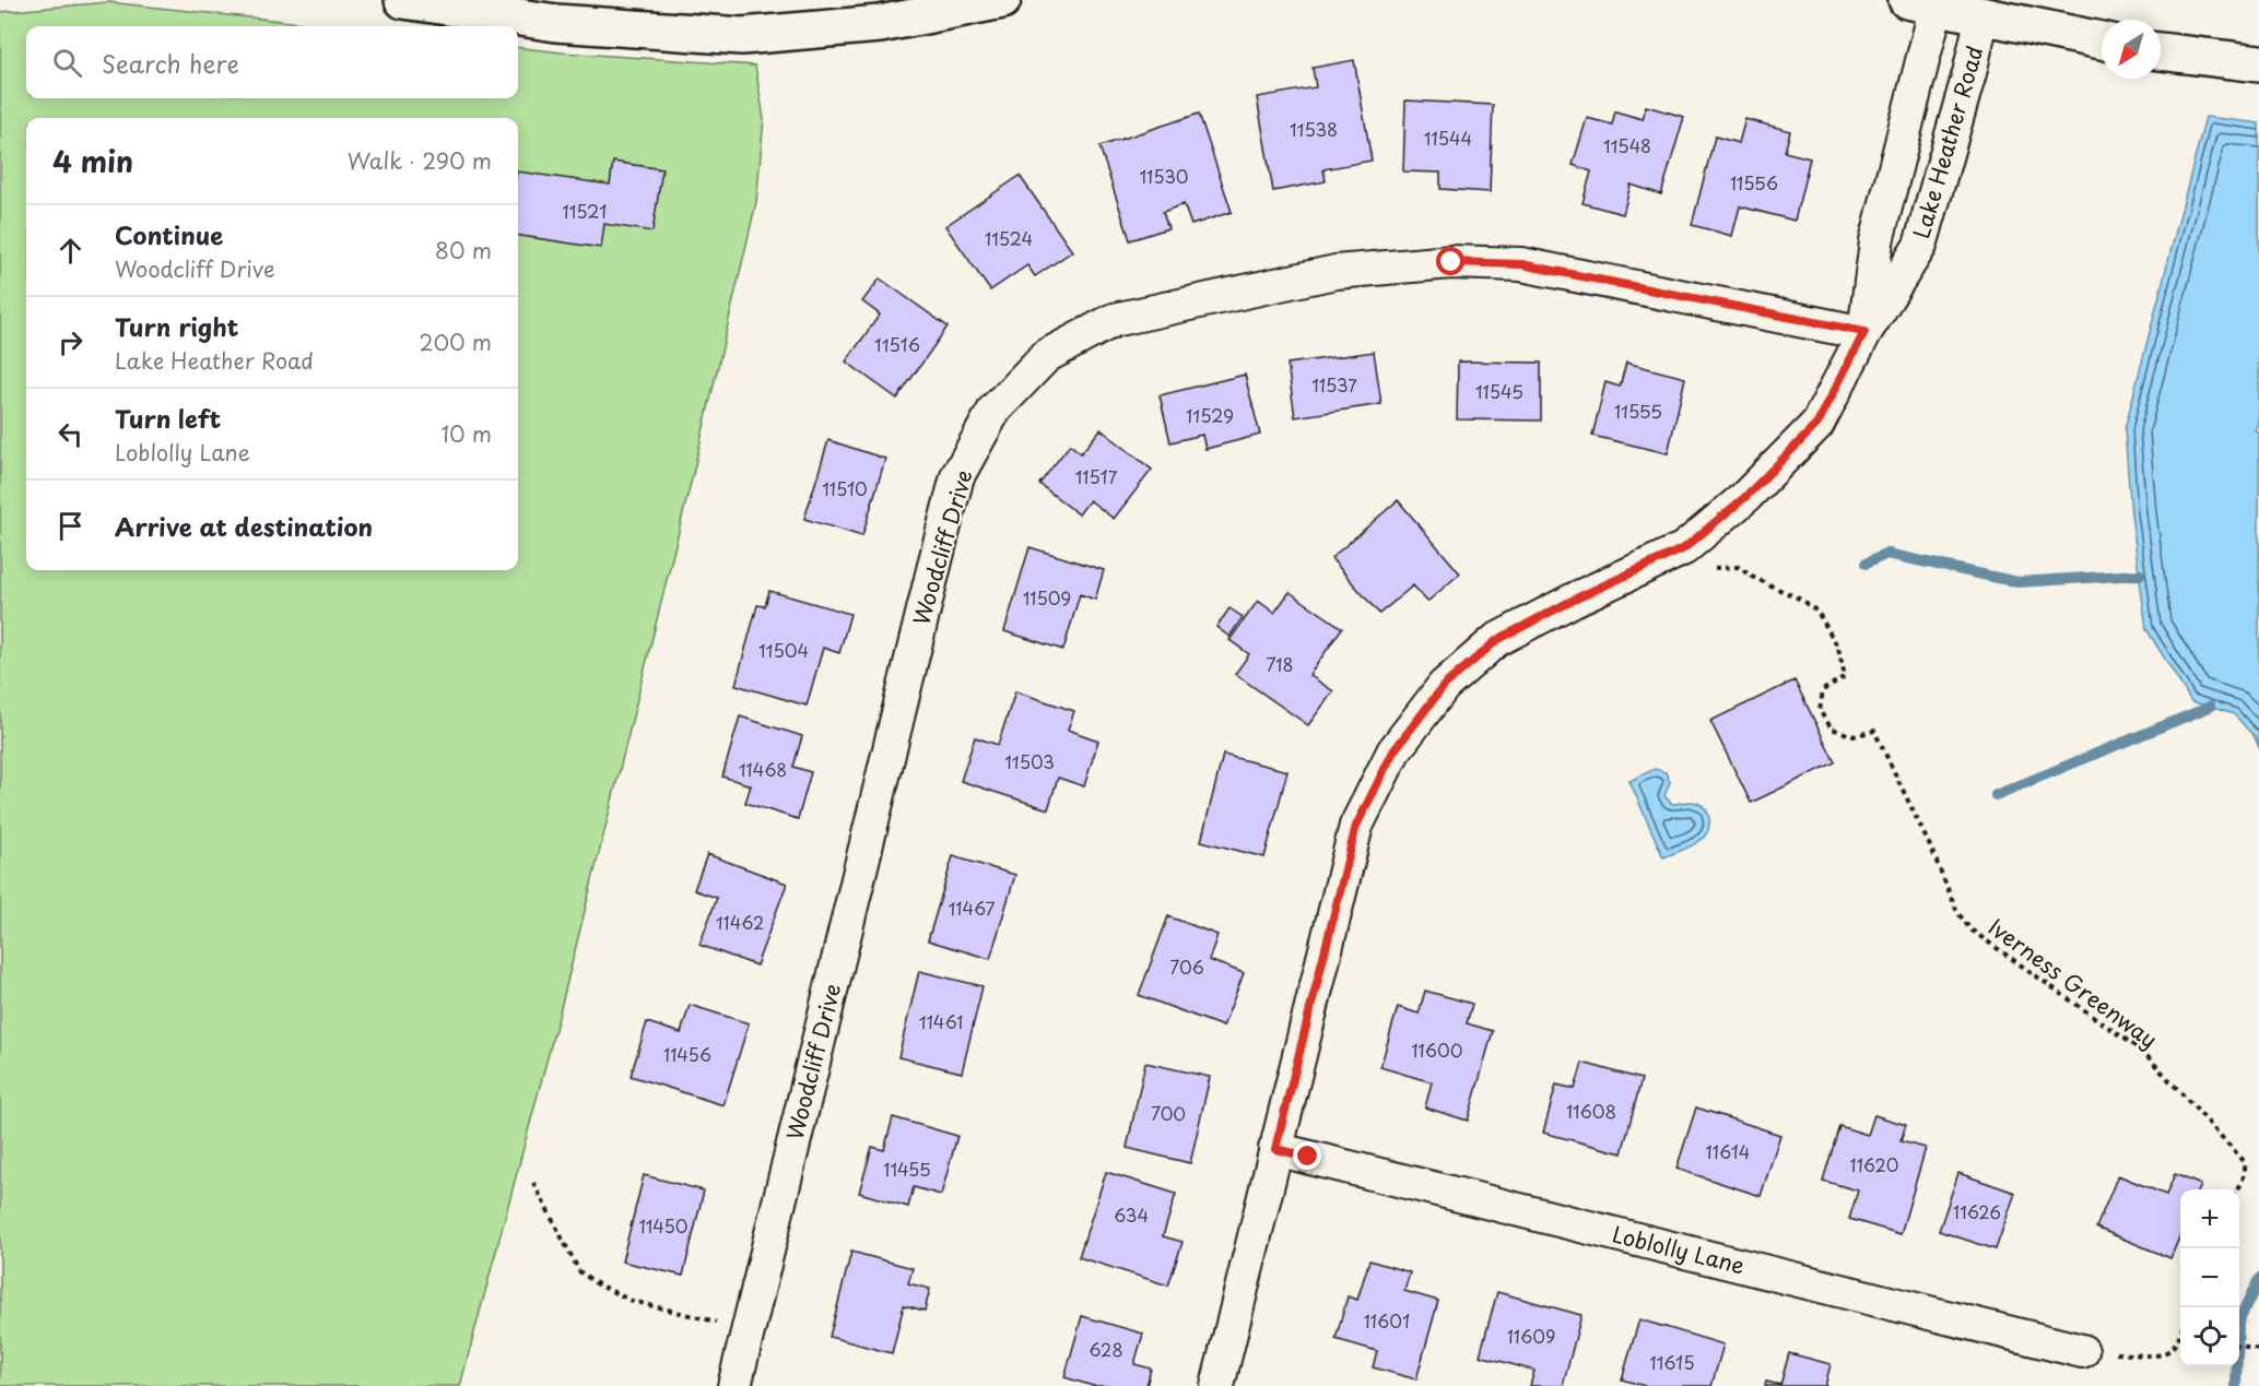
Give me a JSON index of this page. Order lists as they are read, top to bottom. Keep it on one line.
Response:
{"streets":{"street":["Lake Heather Road","Woodcliff Drive","Loblolly Lane"],"path":["Iverness Greenway"]},"crossings":[["Lake Heather Road","Woodcliff Drive"],["Lake Heather Road","Loblolly Lane"]],"house_numbers":["11538","11544","11548","11530","11556","11521","11524","11516","11537","11545","11555","11529","11517","11510","11509","11504","718","11503","11468","11467","11462","706","11461","11600","11456","11608","700","11614","11620","11455","11626","634","11450","11601","11609","628","11615"],"north":"bottom left","page":{"search":"Search here","heading":["4 min","Walk · 290 m"],"list":[["Continue","Woodcliff Drive","80 m"],["Turn right","Lake Heather Road","200 m"],["Turn left","Loblolly Lane","10 m"],"Arrive at destination"],"map_buttons":["+","−"]}}
